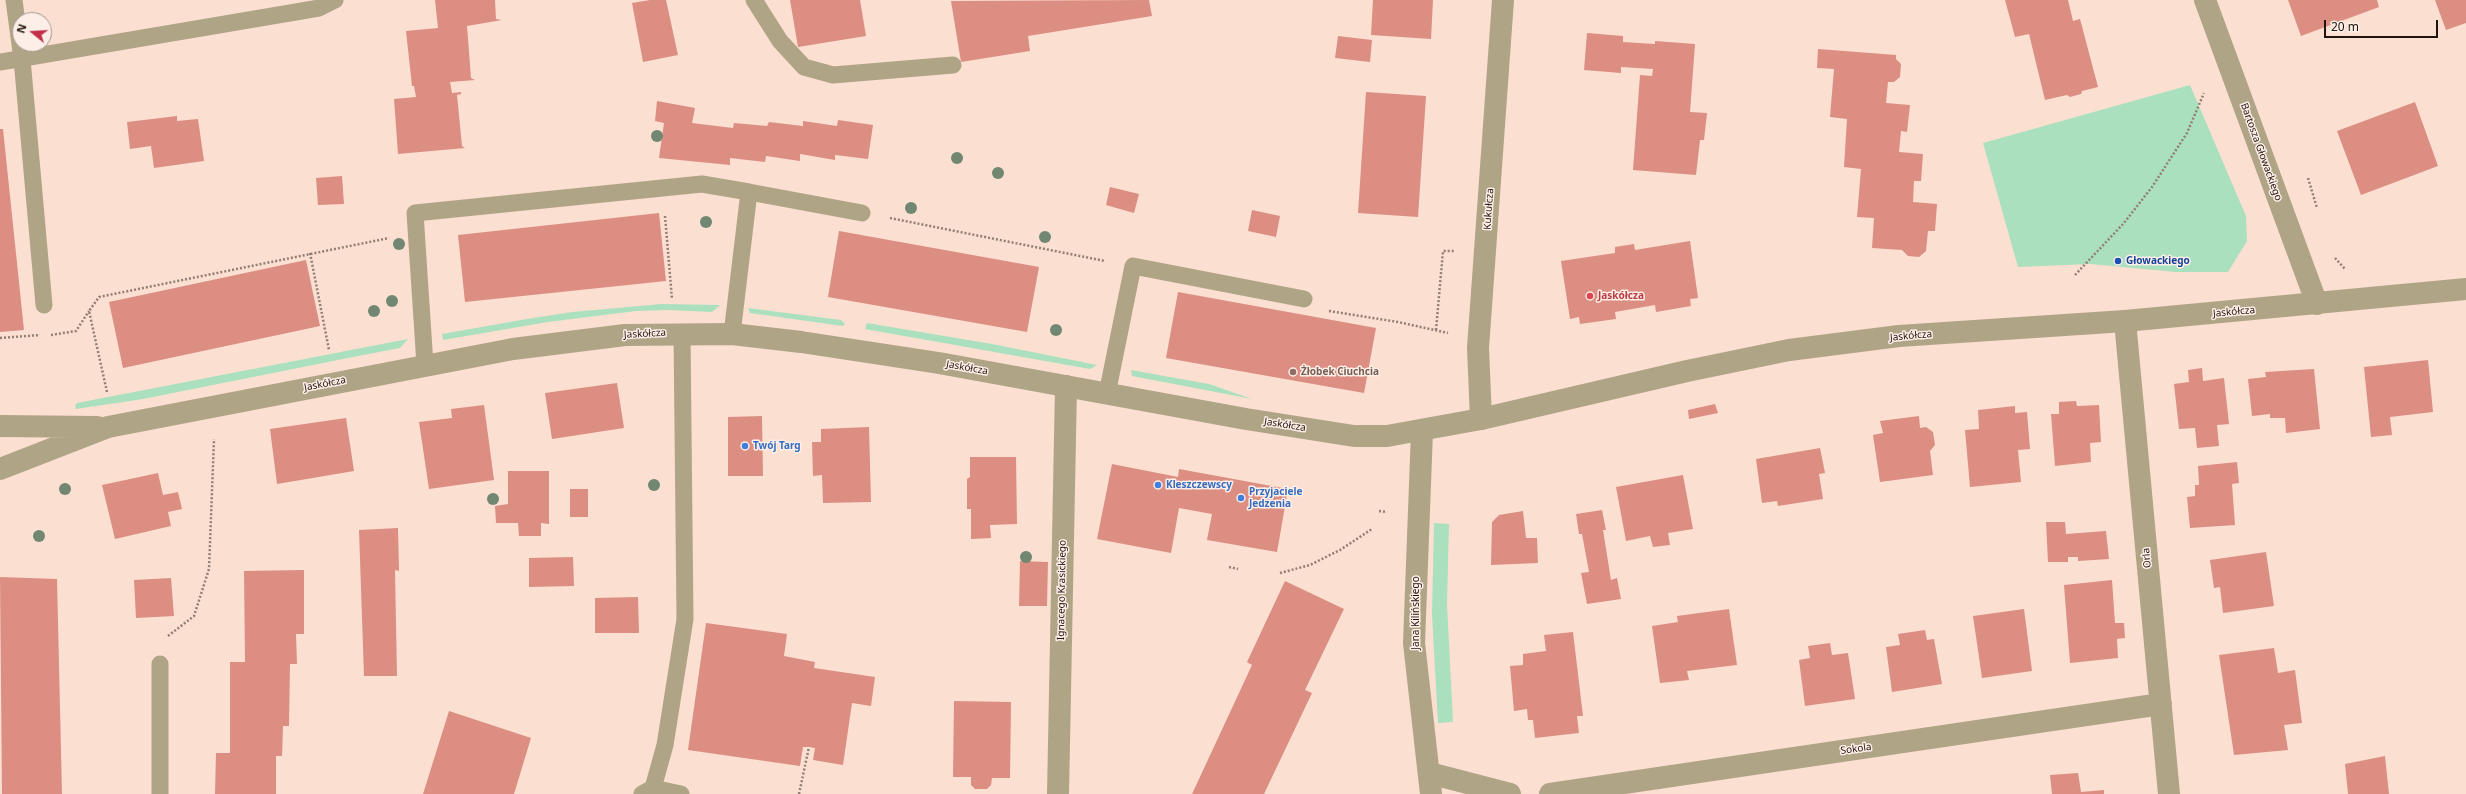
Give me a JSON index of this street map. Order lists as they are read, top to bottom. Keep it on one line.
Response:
{"streets":{"street":["Bartosza Głowackiego","Kukułcza","Jaskółcza","Orla","Ignacego Krasickiego","Jana Kilińskiego","Sokola"]},"crossings":[["Bartosza Głowackiego","Jaskółcza"],["Kukułcza","Jaskółcza"],["Jaskółcza","Orla"],["Jaskółcza","Ignacego Krasickiego"],["Jaskółcza","Jana Kilińskiego"],["Orla","Sokola"]],"places":["Głowackiego","Jaskółcza","Żłobek Ciuchcia","Twój Targ","Kleszczewscy","Przyjaciele Jedzenia"],"scale_bar":"20 m","north":"left"}
